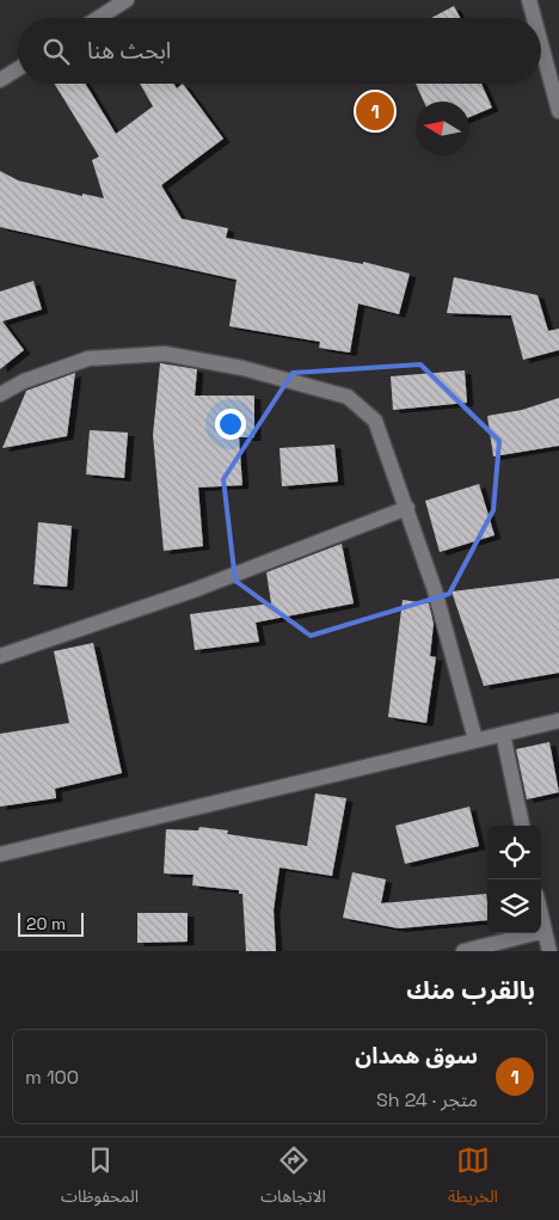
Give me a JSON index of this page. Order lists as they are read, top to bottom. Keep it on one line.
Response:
{"scale_bar":"20 m","north":"left","page":{"search":"ابحث هنا","pins":"1","scale":"20 m","heading":"بالقرب منك","list":[{"mark":"1","name":"سوق همدان","note":"متجر · Sh 24","value":"100 m"}],"nav":["الخريطة","الاتجاهات","المحفوظات"]}}
